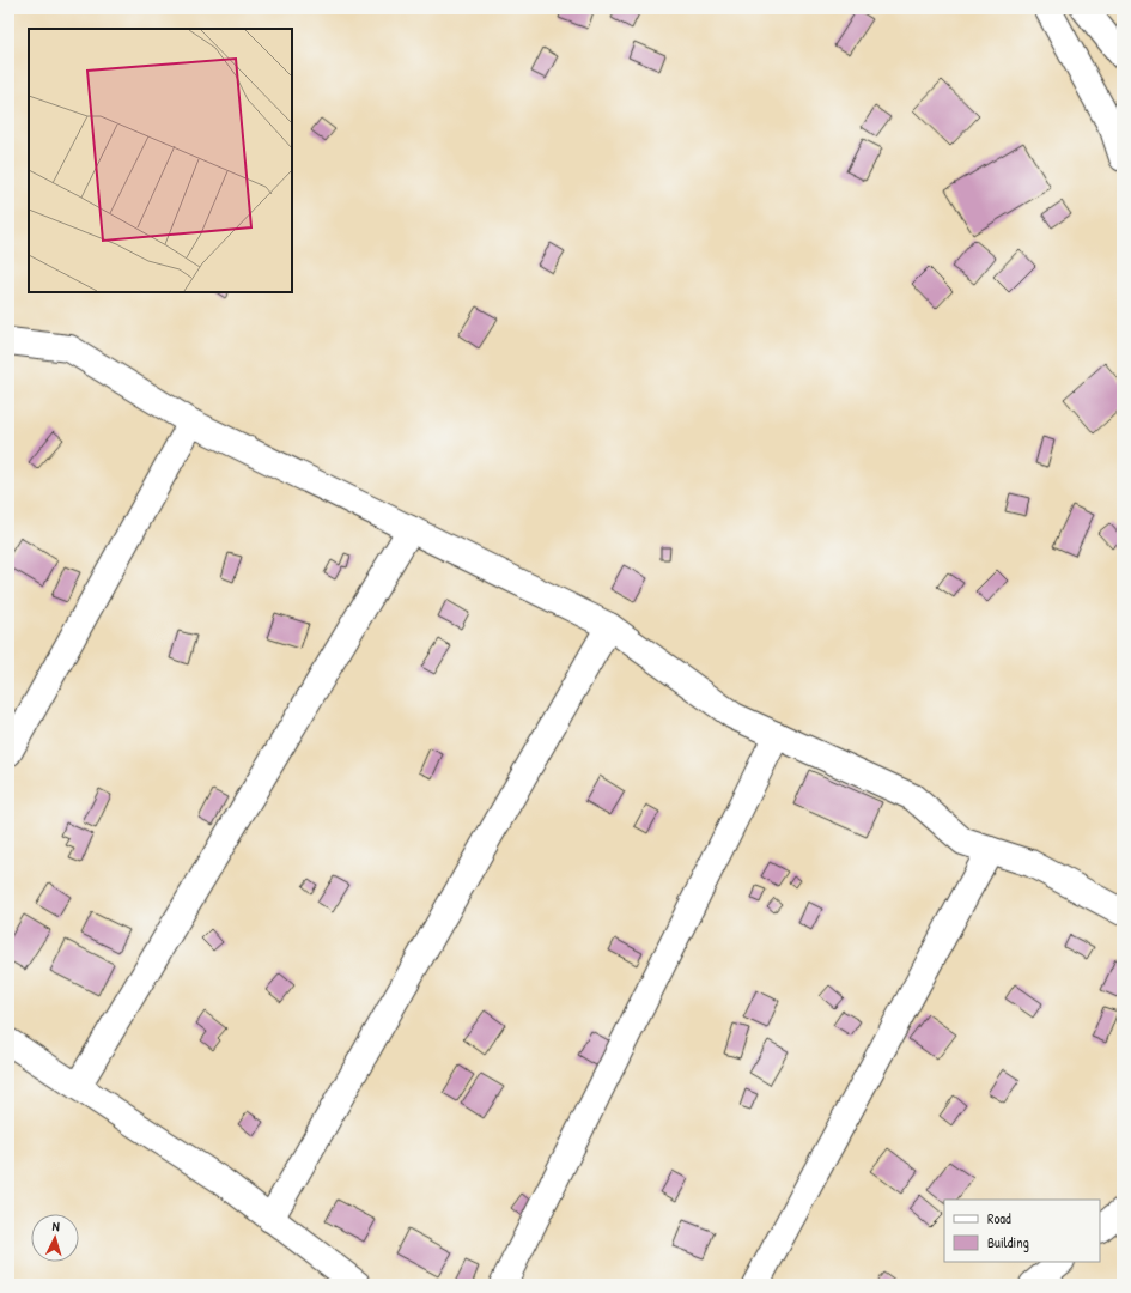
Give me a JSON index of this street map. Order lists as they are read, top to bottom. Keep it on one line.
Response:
{"legend":["Road","Building"],"north":"top"}
